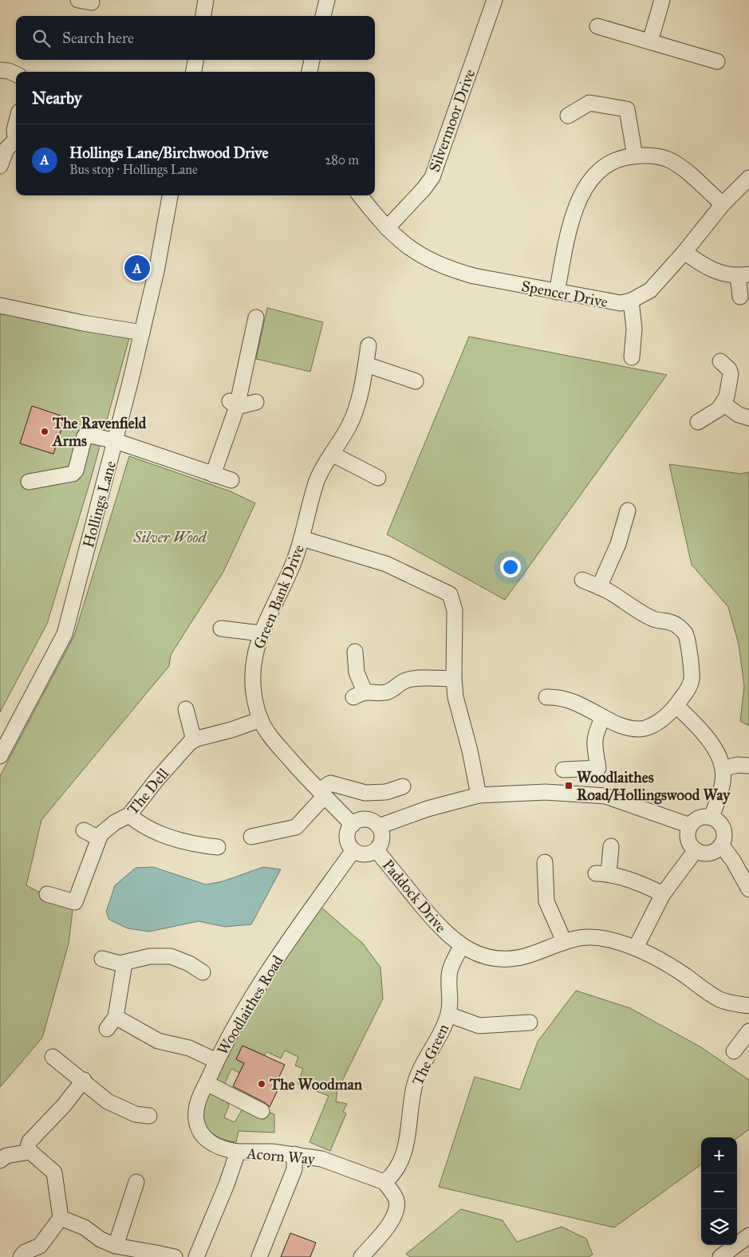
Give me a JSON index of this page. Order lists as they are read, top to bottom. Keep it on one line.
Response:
{"streets":{"street":["Silvermoor Drive","Spencer Drive","Hollings Lane","Green Bank Drive","The Dell","Paddock Drive","Woodlaithes Road","The Green","Acorn Way"]},"crossings":[["Silvermoor Drive","Spencer Drive"],["Green Bank Drive","Paddock Drive"],["Green Bank Drive","Woodlaithes Road"],["Paddock Drive","Woodlaithes Road"],["Paddock Drive","The Green"],["Woodlaithes Road","Acorn Way"],["The Green","Acorn Way"]],"parks":["Silver Wood"],"places":{"other":["The Ravenfield Arms","The Woodman"],"transit":["Woodlaithes Road/Hollingswood Way"]},"page":{"search":"Search here","heading":"Nearby","list":[{"mark":"A","name":"Hollings Lane/Birchwood Drive","note":"Bus stop · Hollings Lane","value":"280 m"}],"pins":"A","map_buttons":["+","−"]}}
